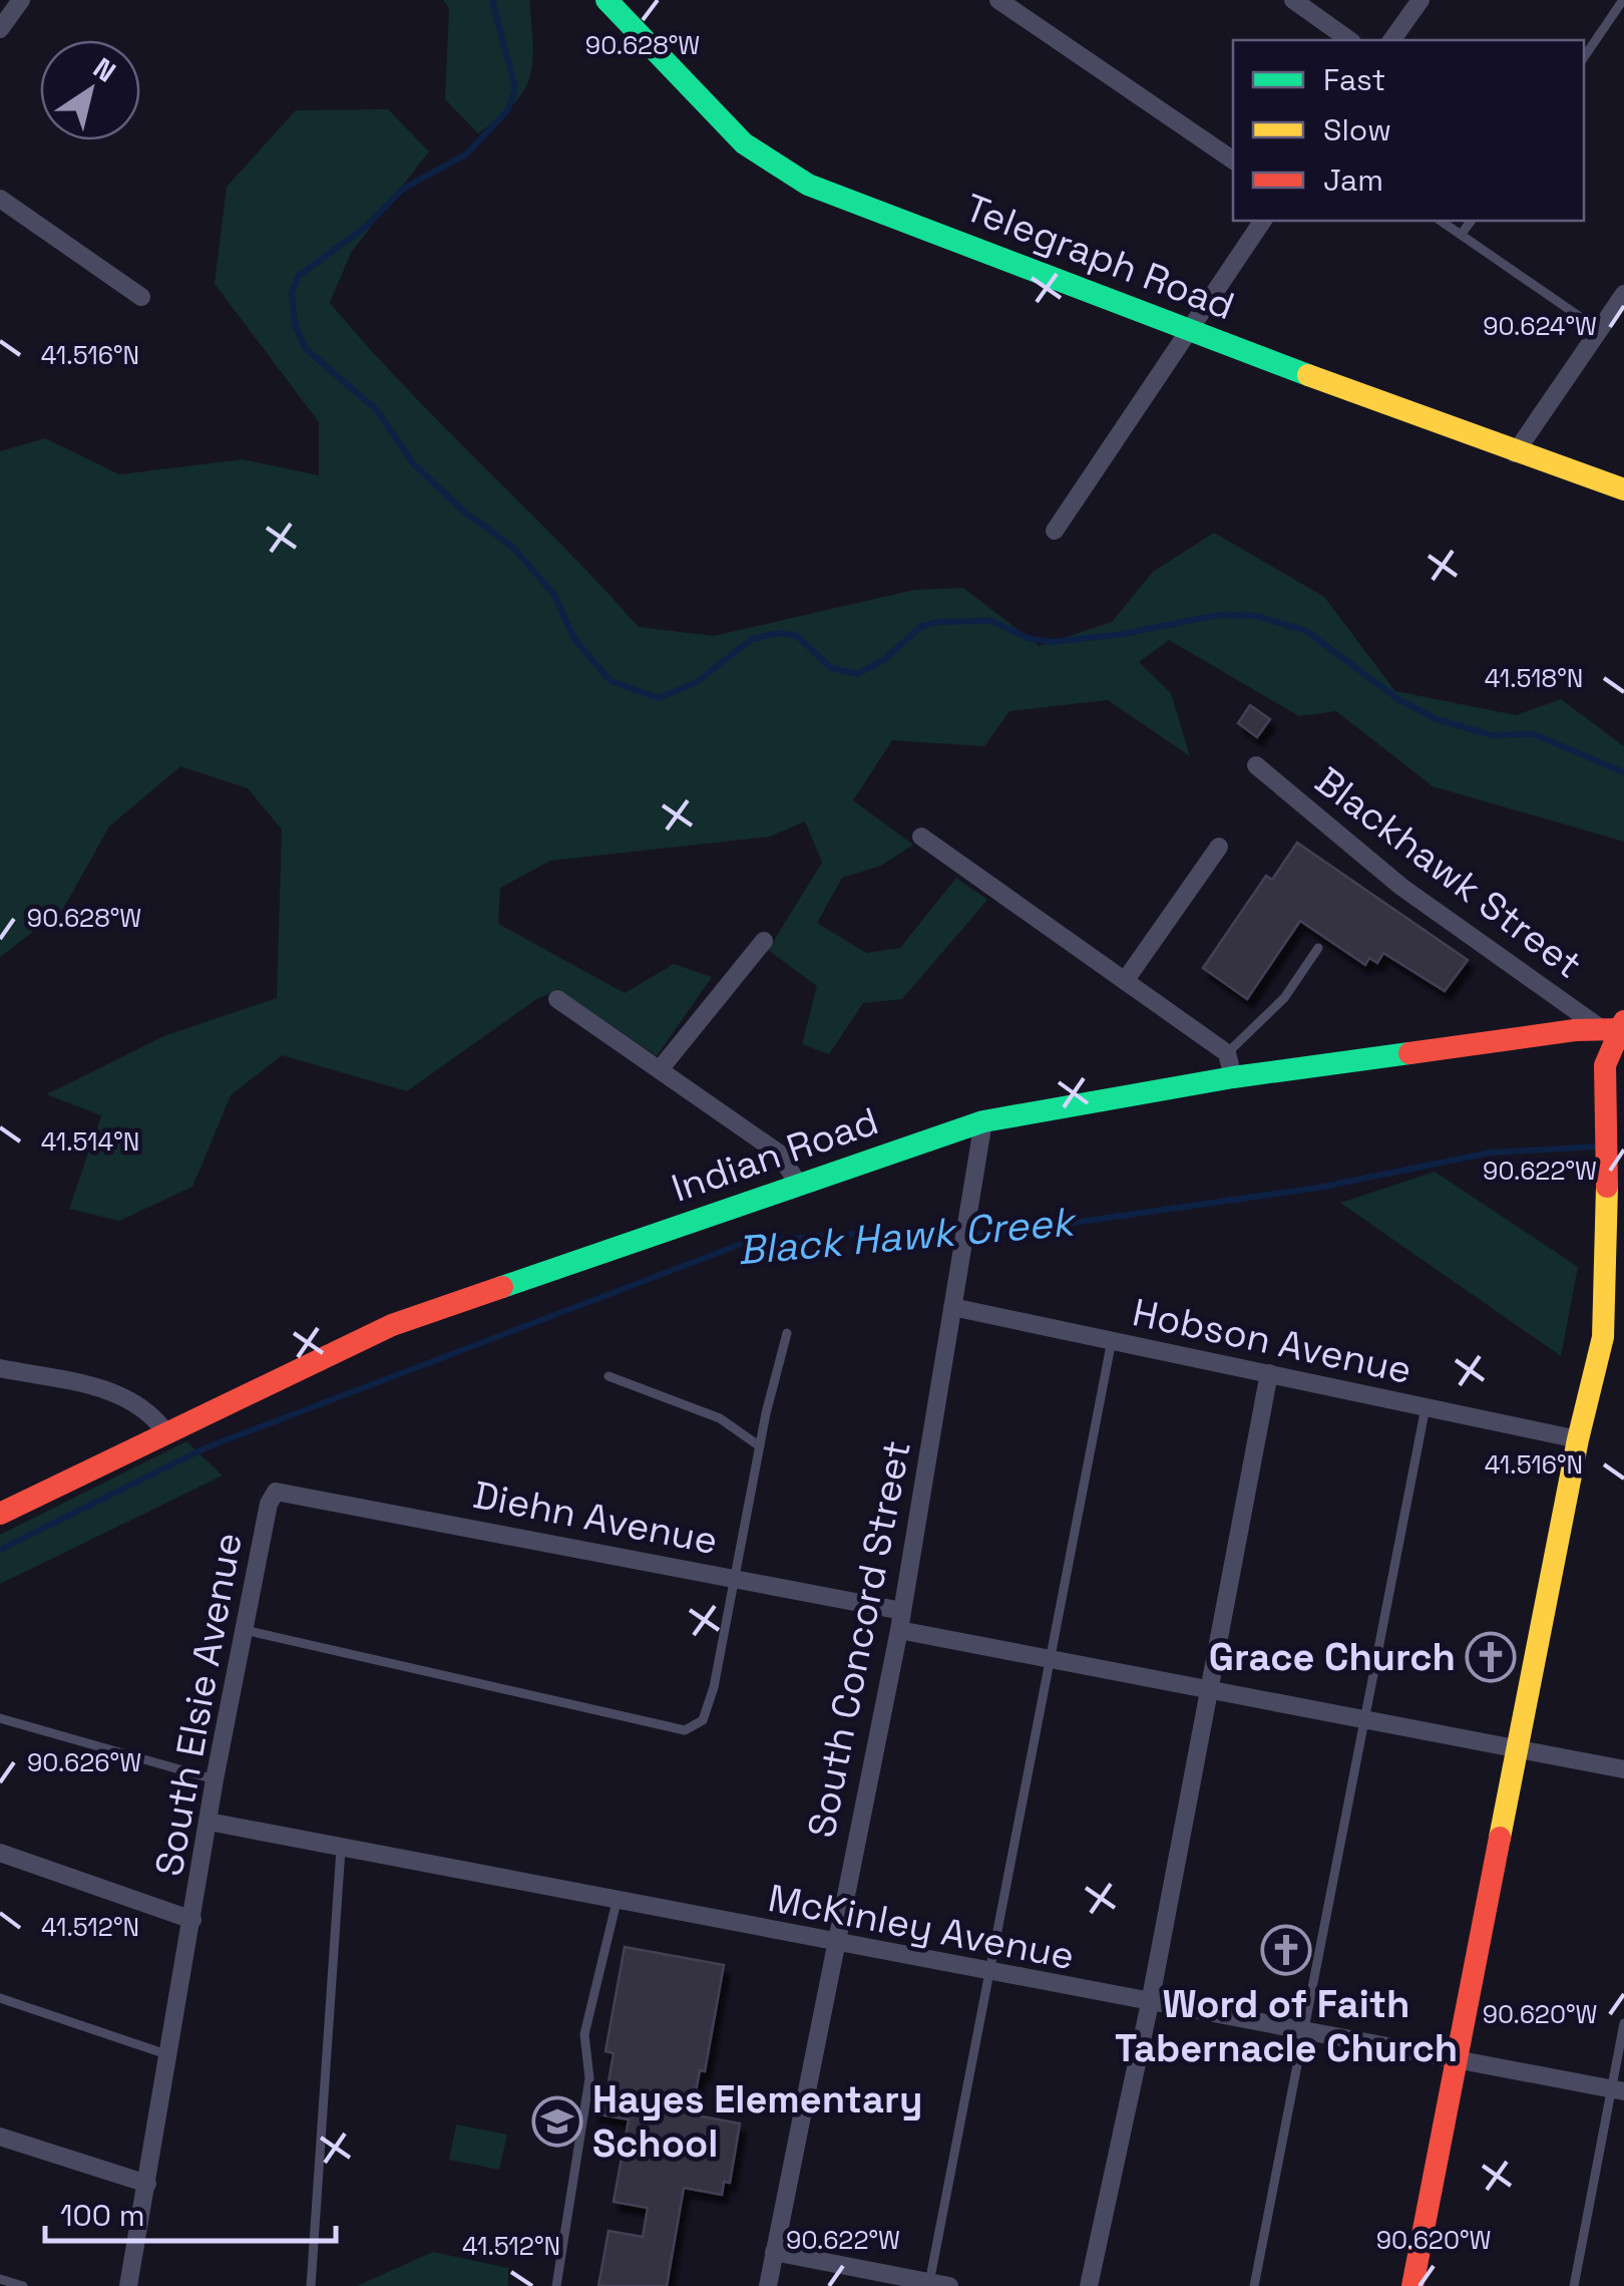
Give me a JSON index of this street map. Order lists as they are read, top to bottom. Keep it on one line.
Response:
{"streets":{"street":["Telegraph Road","Blackhawk Street","Indian Road","Hobson Avenue","Diehn Avenue","South Concord Street","South Elsie Avenue","McKinley Avenue"]},"crossings":[["Blackhawk Street","Indian Road"],["Indian Road","South Concord Street"],["Hobson Avenue","South Concord Street"],["Diehn Avenue","South Concord Street"],["Diehn Avenue","South Elsie Avenue"],["South Concord Street","McKinley Avenue"],["South Elsie Avenue","McKinley Avenue"]],"water":["Black Hawk Creek"],"places":{"church":["Grace Church","Word of Faith Tabernacle Church"],"school or university":["Hayes Elementary School"]},"legend":["Fast","Slow","Jam"],"scale_bar":"100 m","north":"top right","coordinates":["90.628°W","90.624°W","41.516°N","41.518°N","41.514°N","90.622°W","90.626°W","41.512°N","90.620°W"]}
